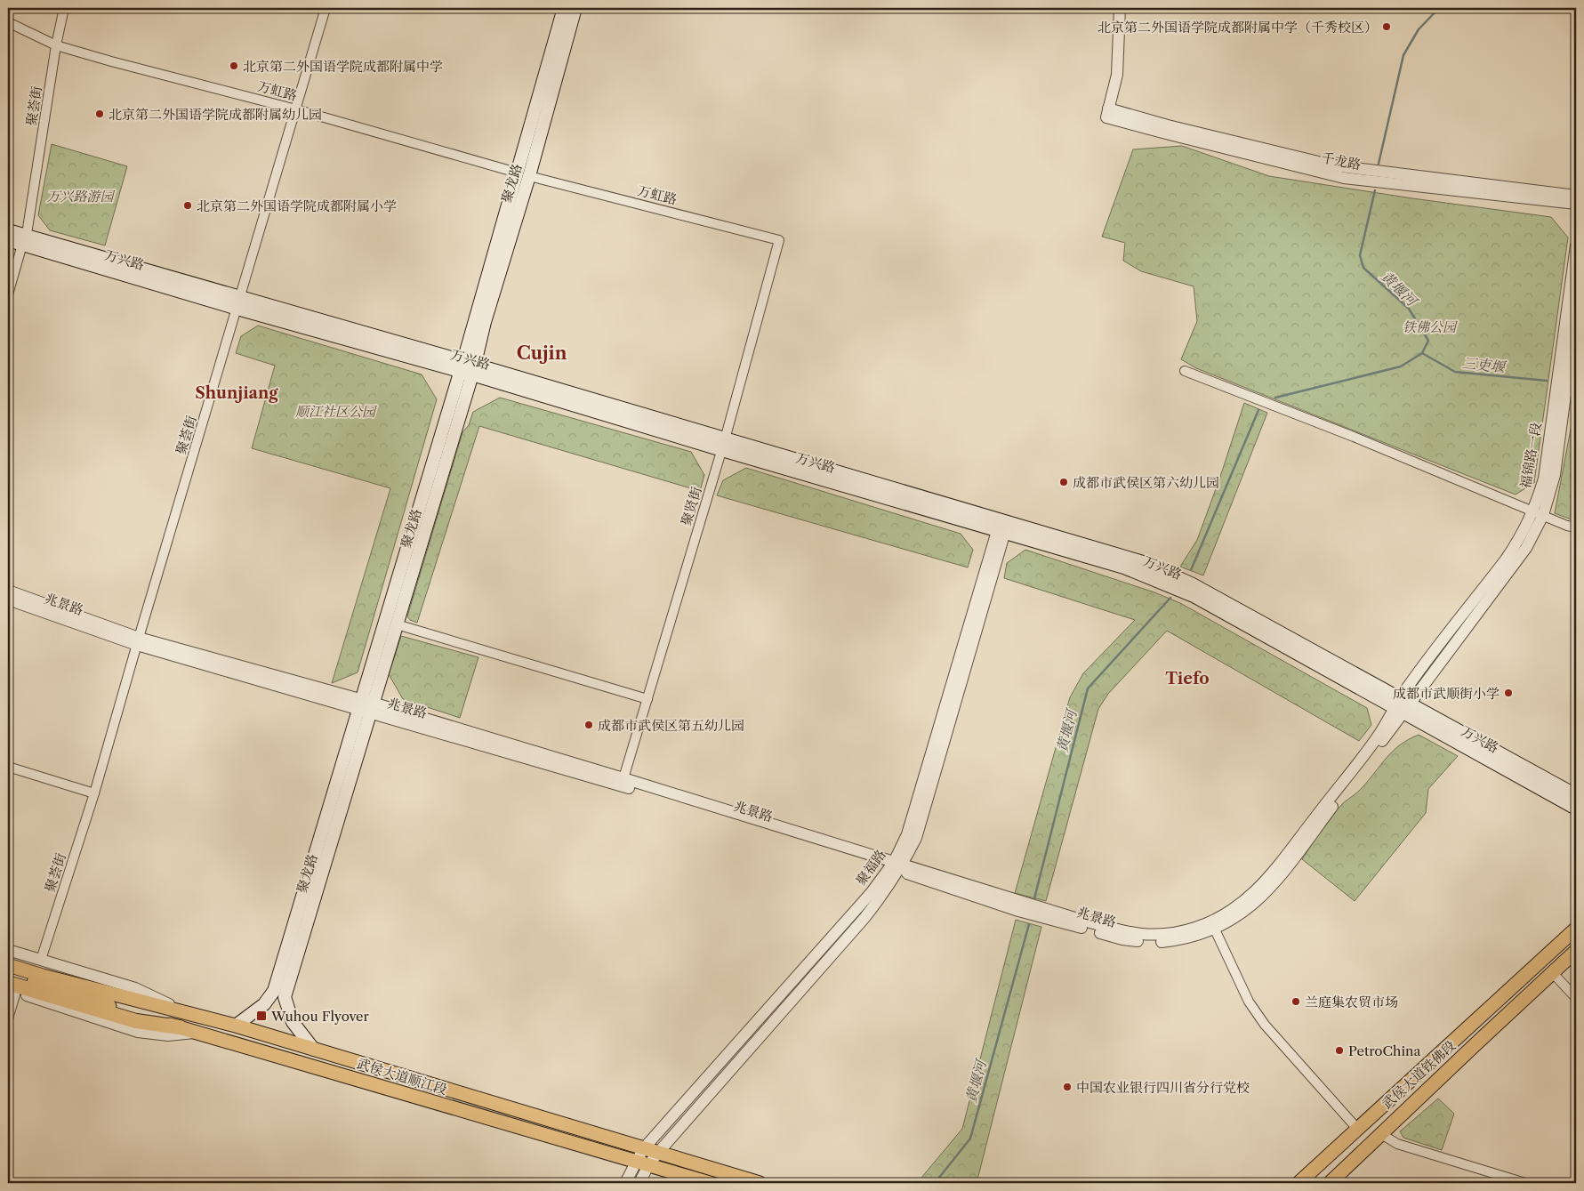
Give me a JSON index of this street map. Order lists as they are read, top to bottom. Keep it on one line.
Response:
{"streets":{"main road":["聚龙路","万兴路","武侯大道铁佛段","武侯大道顺江段"],"street":["万虹路","聚荟街","千龙路","福锦路一段","聚贤街","兆景路","聚福路"]},"crossings":[["万虹路","聚荟街"],["万虹路","聚龙路"],["万虹路","聚贤街"],["聚荟街","万兴路"],["聚荟街","兆景路"],["聚龙路","万兴路"],["聚龙路","兆景路"],["聚龙路","武侯大道顺江段"],["万兴路","福锦路一段"],["万兴路","聚贤街"],["万兴路","兆景路"],["万兴路","聚福路"],["福锦路一段","兆景路"],["聚贤街","兆景路"],["兆景路","聚福路"],["聚福路","武侯大道顺江段"]],"districts":["Cujin","Shunjiang","Tiefo"],"water":["黄堰河","三吏堰"],"parks":["万兴路游园","铁佛公园","顺江社区公园"],"places":{"other":["北京第二外国语学院成都附属中学（千秀校区）","北京第二外国语学院成都附属中学","北京第二外国语学院成都附属幼儿园","北京第二外国语学院成都附属小学","成都市武侯区第六幼儿园","成都市武顺街小学","成都市武侯区第五幼儿园","兰庭集农贸市场","PetroChina","中国农业银行四川省分行党校"],"transit":["Wuhou Flyover"]}}
